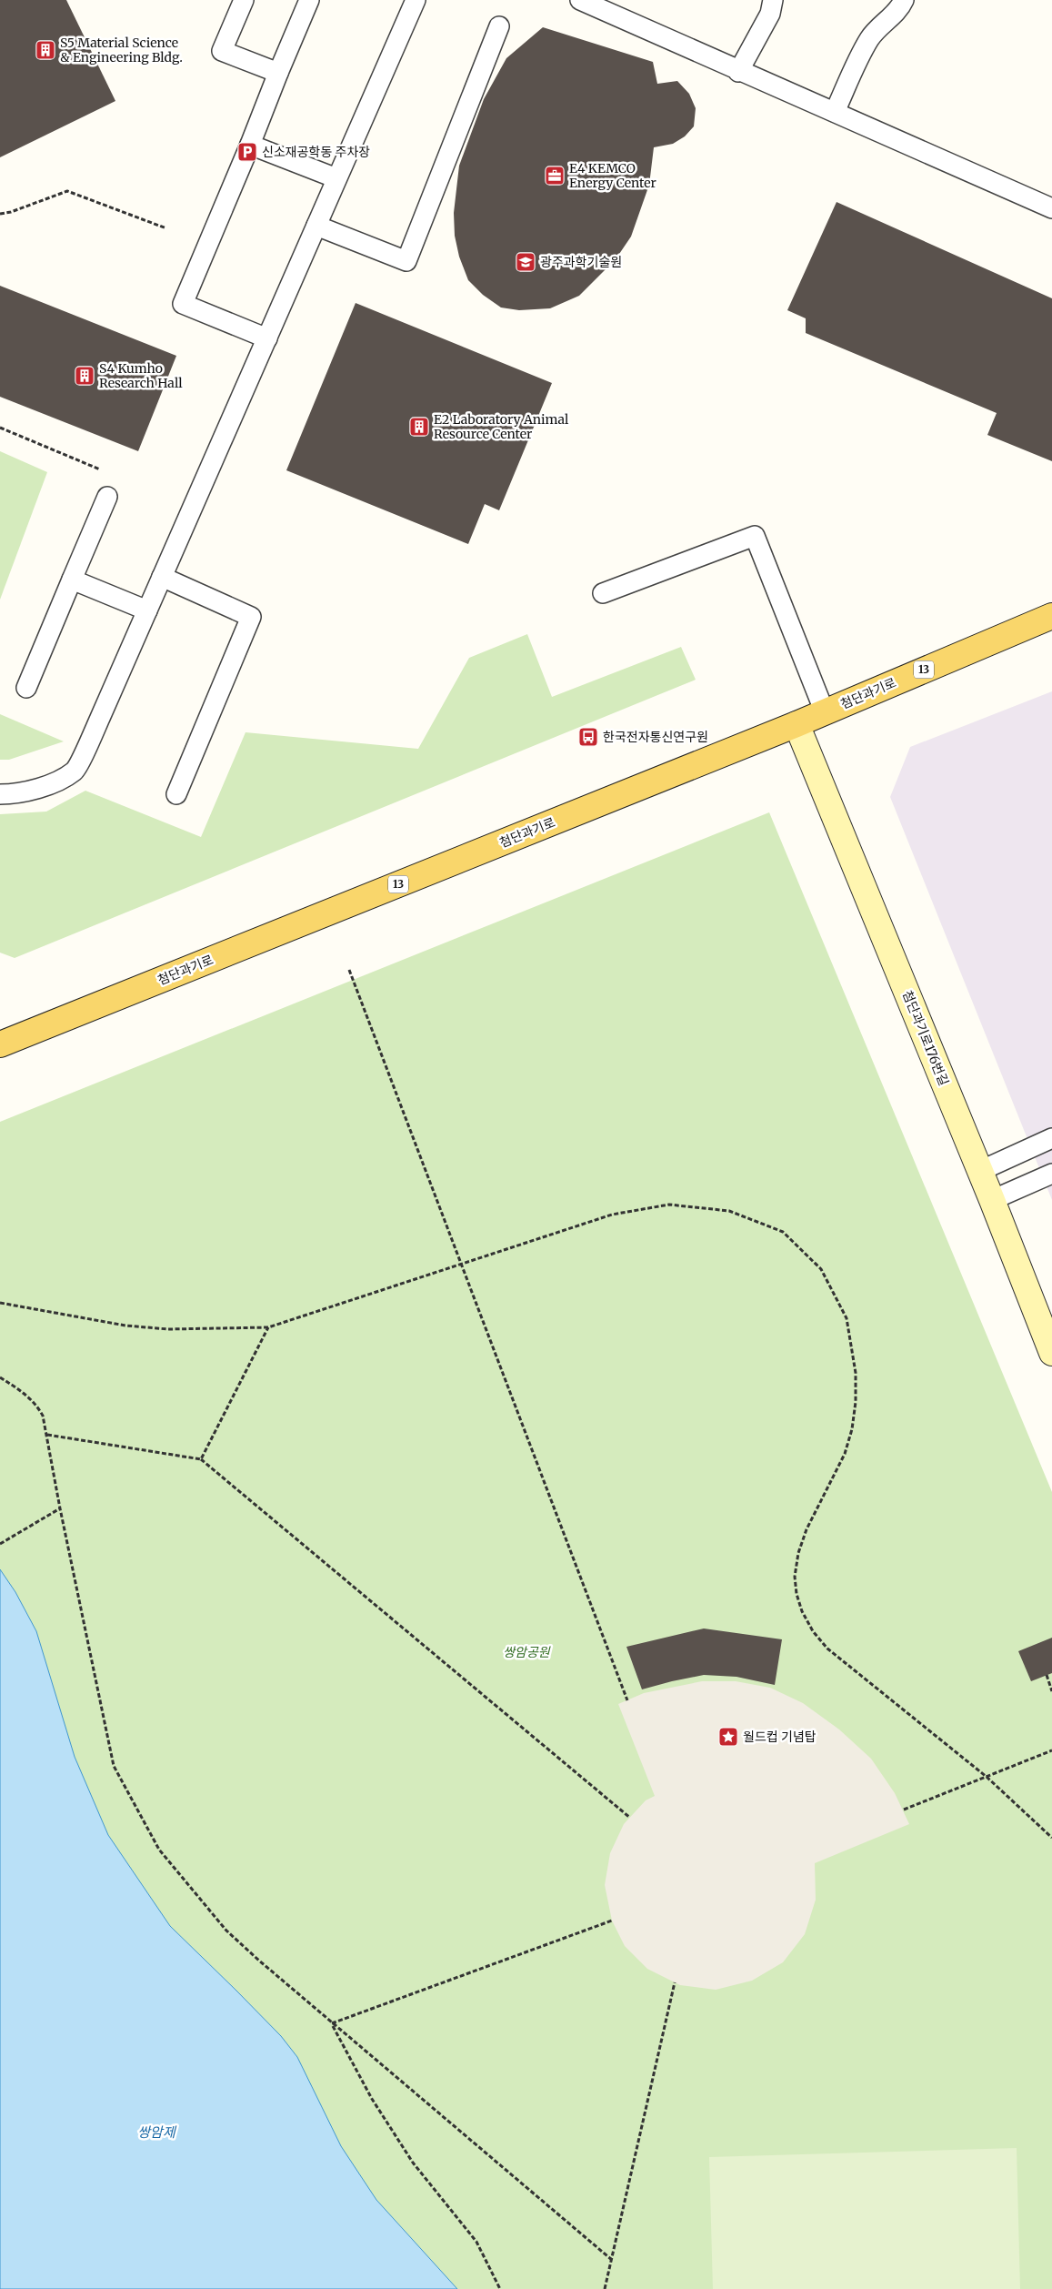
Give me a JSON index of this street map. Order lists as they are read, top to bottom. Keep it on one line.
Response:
{"streets":{"main road":["13","첨단과기로"],"street":["첨단과기로176번길"]},"crossings":[["첨단과기로","첨단과기로176번길"]],"water":["쌍암제"],"parks":["쌍암공원"],"places":{"building":["S5 Material Science & Engineering Bldg.","S4 Kumho Research Hall","E2 Laboratory Animal Resource Center"],"parking":["신소재공학동 주차장"],"office":["E4 KEMCO Energy Center"],"school or university":["광주과학기술원"],"bus stop":["한국전자통신연구원"],"place":["월드컵 기념탑"]}}
